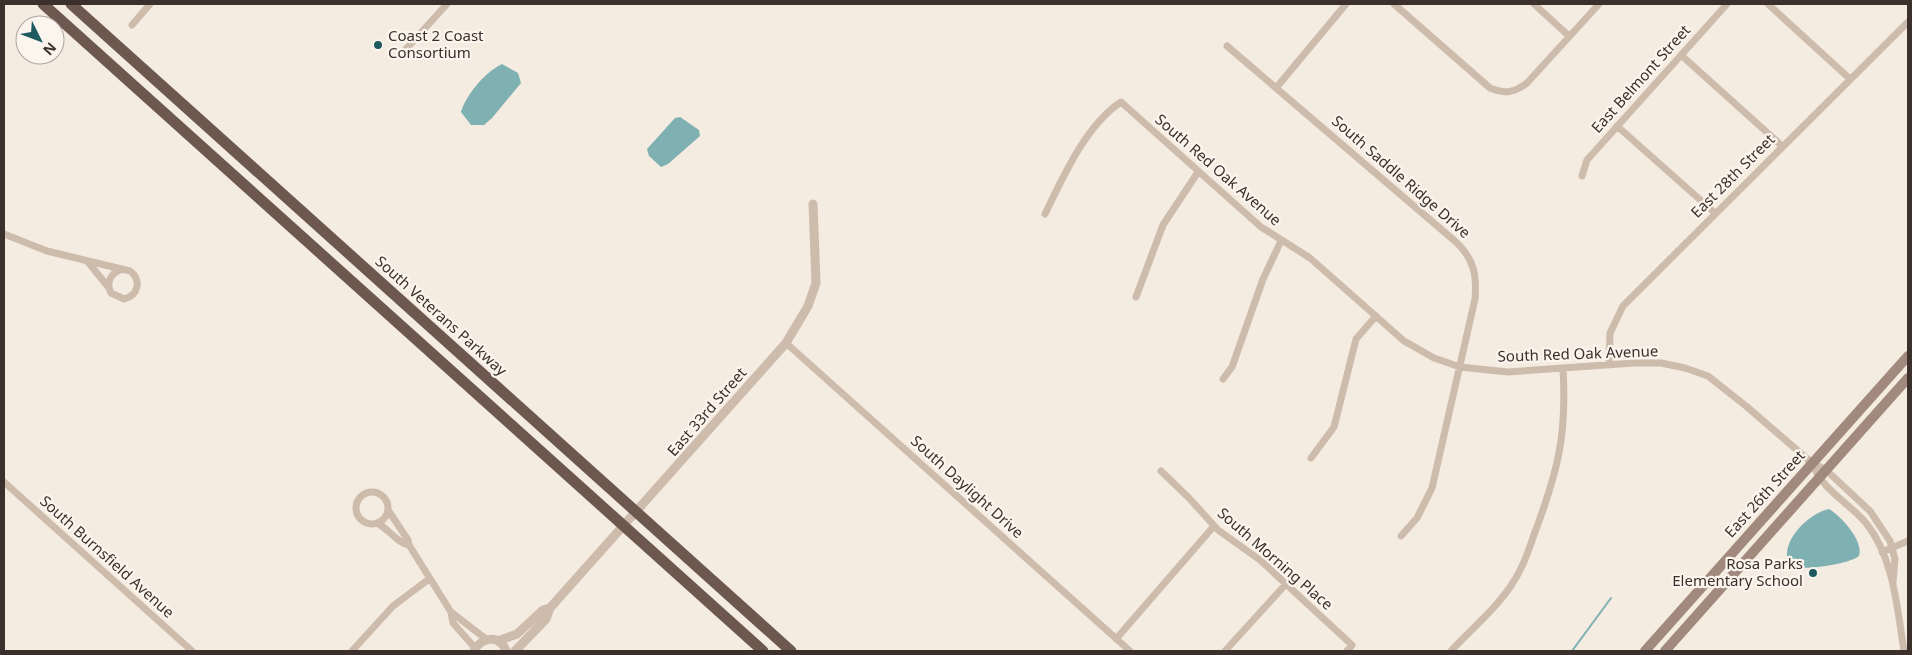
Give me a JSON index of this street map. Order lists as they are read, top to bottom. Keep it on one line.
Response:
{"streets":{"highway":["South Veterans Parkway"],"main road":["East 26th Street"],"street":["East Belmont Street","South Red Oak Avenue","East 28th Street","South Saddle Ridge Drive","East 33rd Street","South Daylight Drive","South Burnsfield Avenue","South Morning Place"]},"crossings":[["South Red Oak Avenue","East 28th Street"],["South Red Oak Avenue","South Saddle Ridge Drive"],["South Red Oak Avenue","East 26th Street"],["South Veterans Parkway","East 33rd Street"],["East 33rd Street","South Daylight Drive"]],"places":["Coast 2 Coast Consortium","Rosa Parks Elementary School"],"north":"bottom right"}
